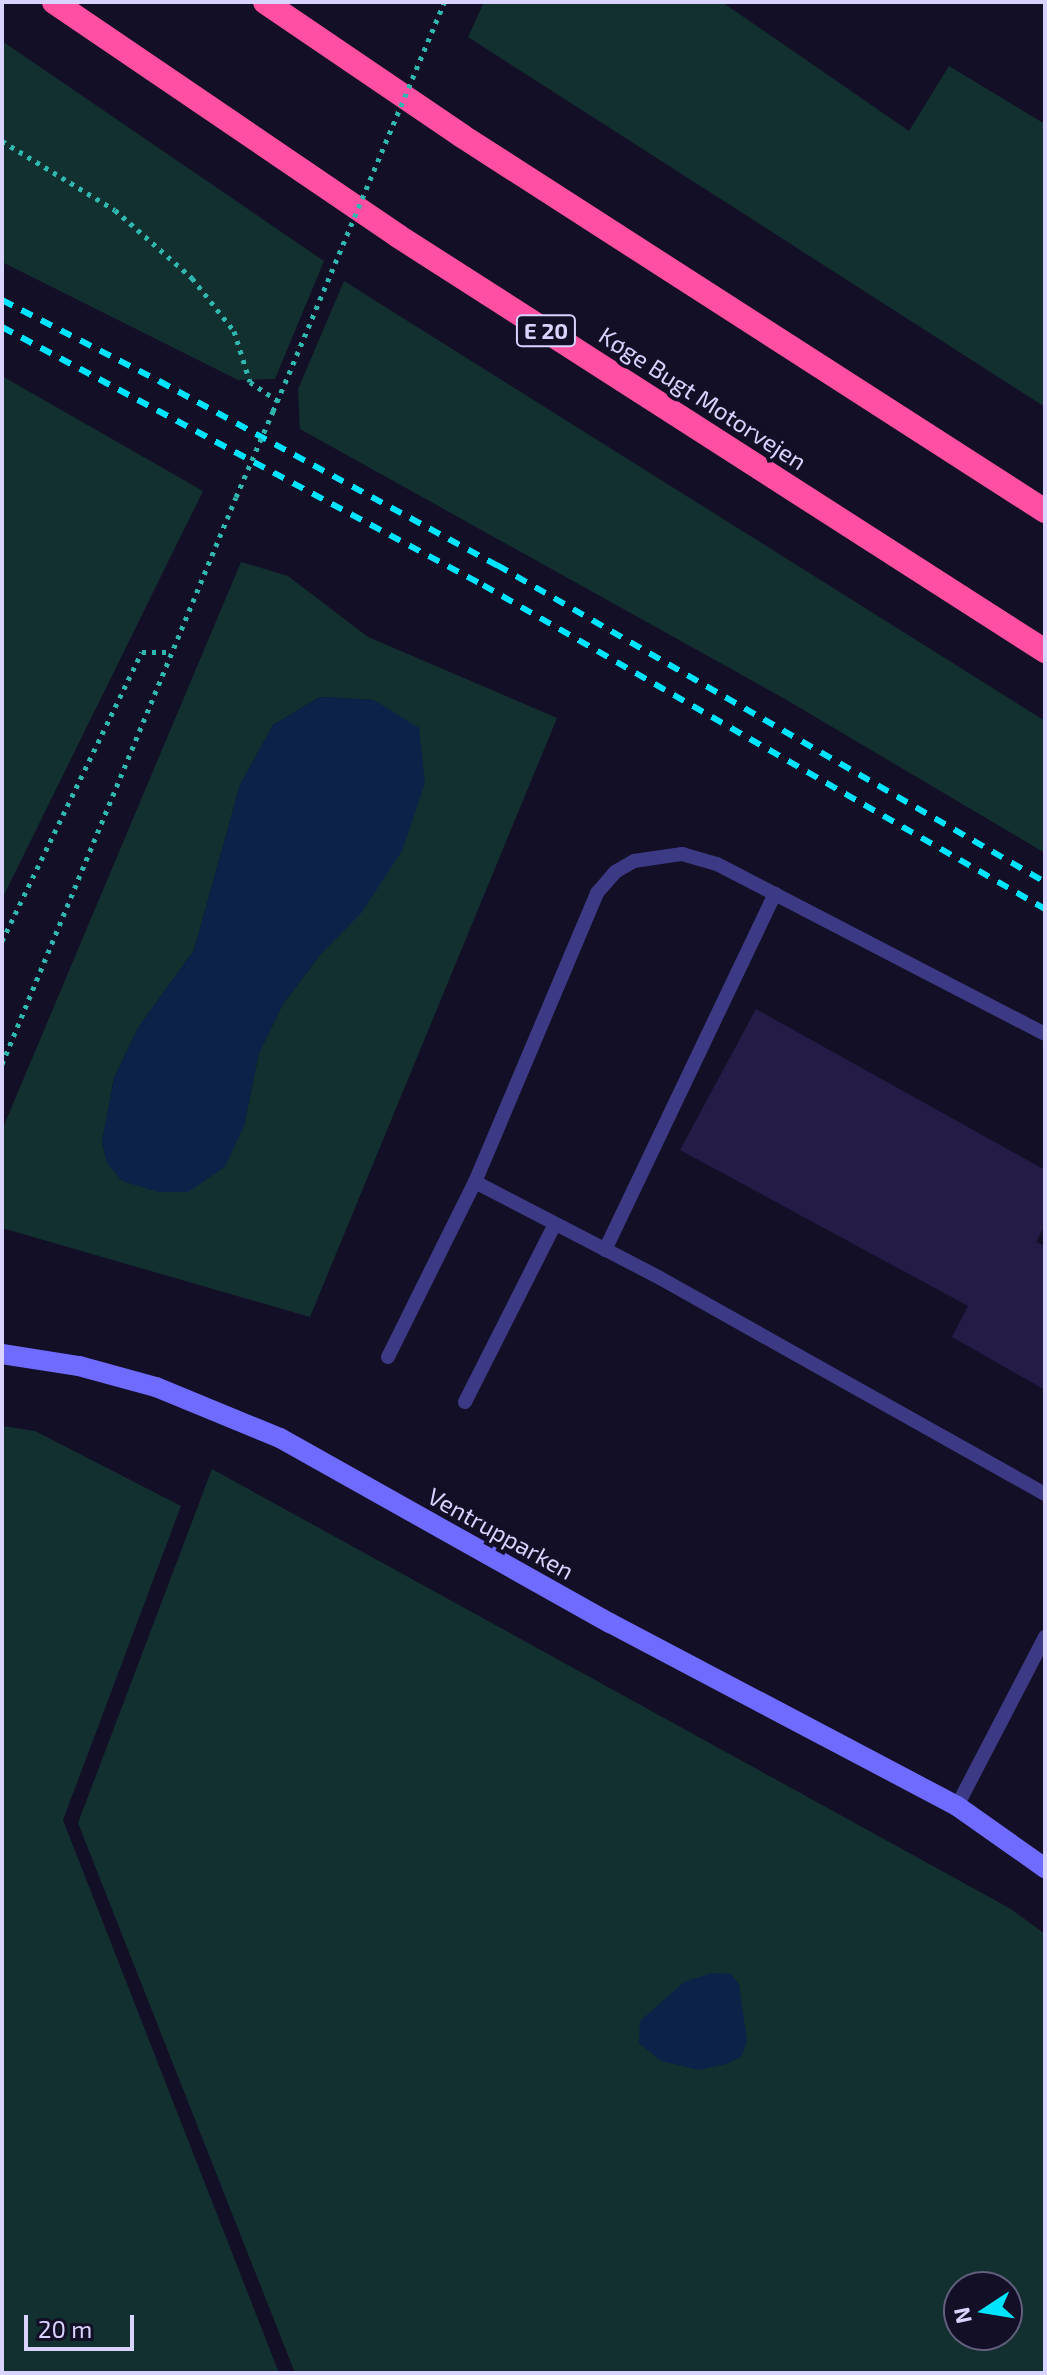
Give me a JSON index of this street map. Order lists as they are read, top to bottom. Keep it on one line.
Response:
{"streets":{"highway":["E 20","Køge Bugt Motorvejen"],"street":["Ventrupparken"]},"scale_bar":"20 m","north":"left"}
